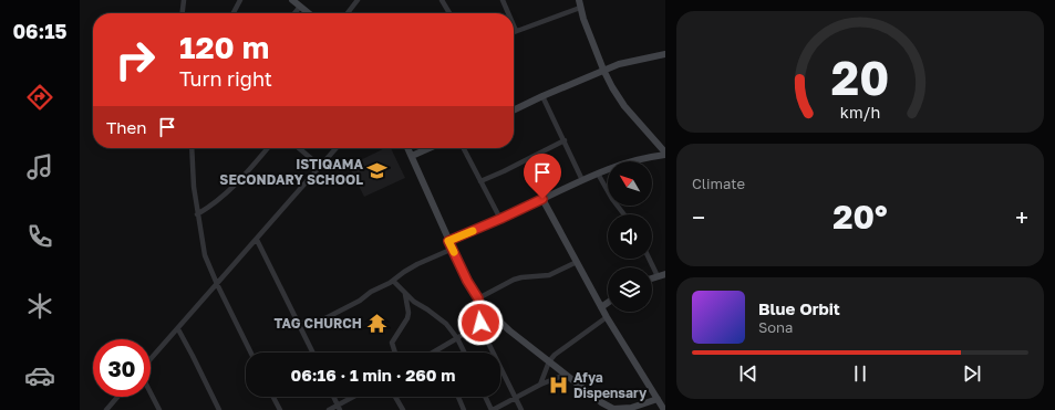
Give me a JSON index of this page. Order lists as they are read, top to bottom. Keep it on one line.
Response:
{"places":{"school or university":["ISTIQAMA SECONDARY SCHOOL"],"temple":["TAG CHURCH"],"hospital":["Afya Dispensary"]},"north":"top left","page":{"tabs":"06:15","turn":["120 m","Turn right"],"then":"Then","tile":"Climate","heat":["−","20°","+"],"song":["Blue Orbit","Sona"],"limit":"30","trip":"06:16 · 1 min · 260 m","gauge":["20","km/h"]}}
